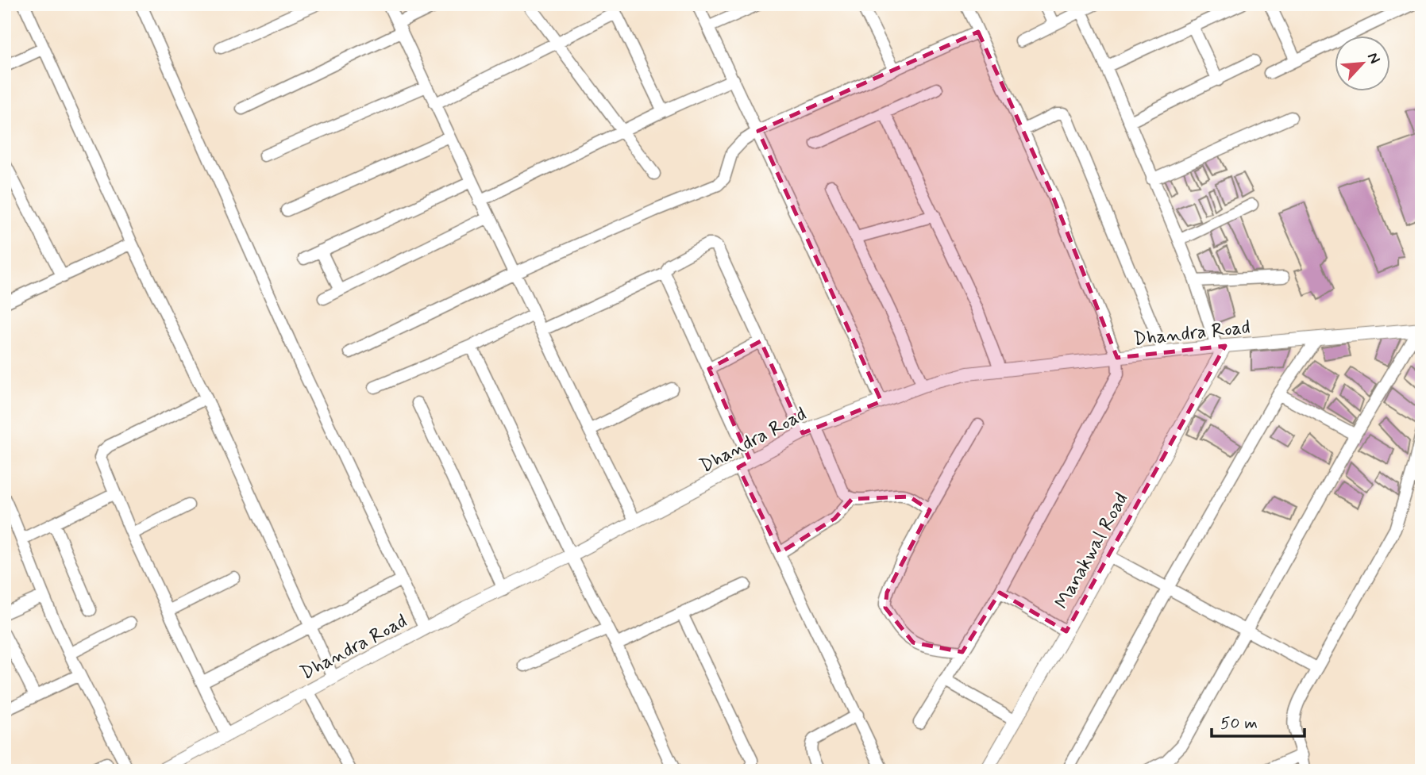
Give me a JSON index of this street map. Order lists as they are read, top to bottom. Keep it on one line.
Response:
{"streets":{"street":["Dhandra Road","Manakwal Road"]},"crossings":[["Dhandra Road","Manakwal Road"]],"scale_bar":"50 m","north":"top right"}
